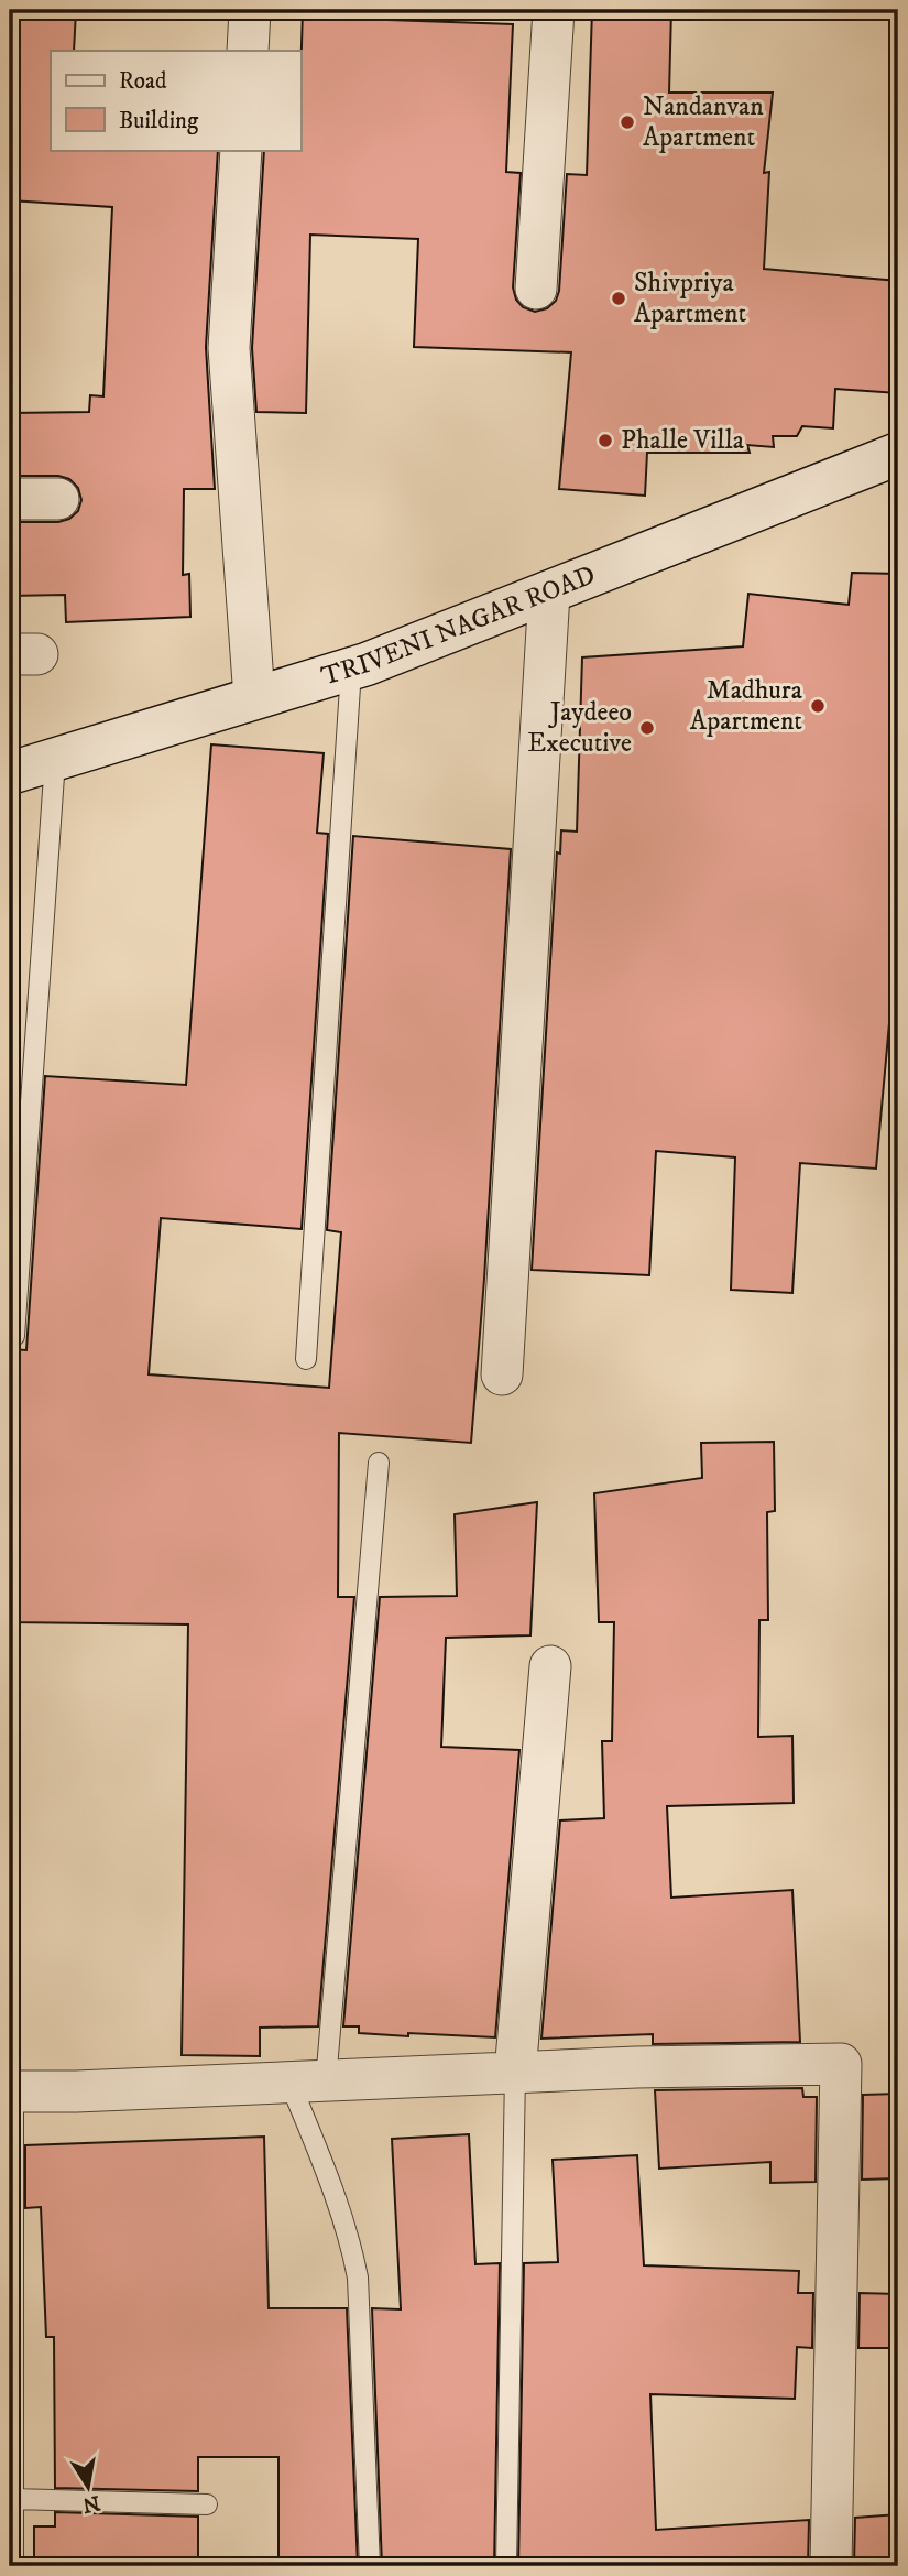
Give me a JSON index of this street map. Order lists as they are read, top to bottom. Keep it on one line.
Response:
{"streets":{"street":["TRIVENI NAGAR ROAD"]},"places":["Nandanvan Apartment","Shivpriya Apartment","Phalle Villa","Madhura Apartment","Jaydeeo Executive"],"legend":["Road","Building"],"north":"bottom"}
